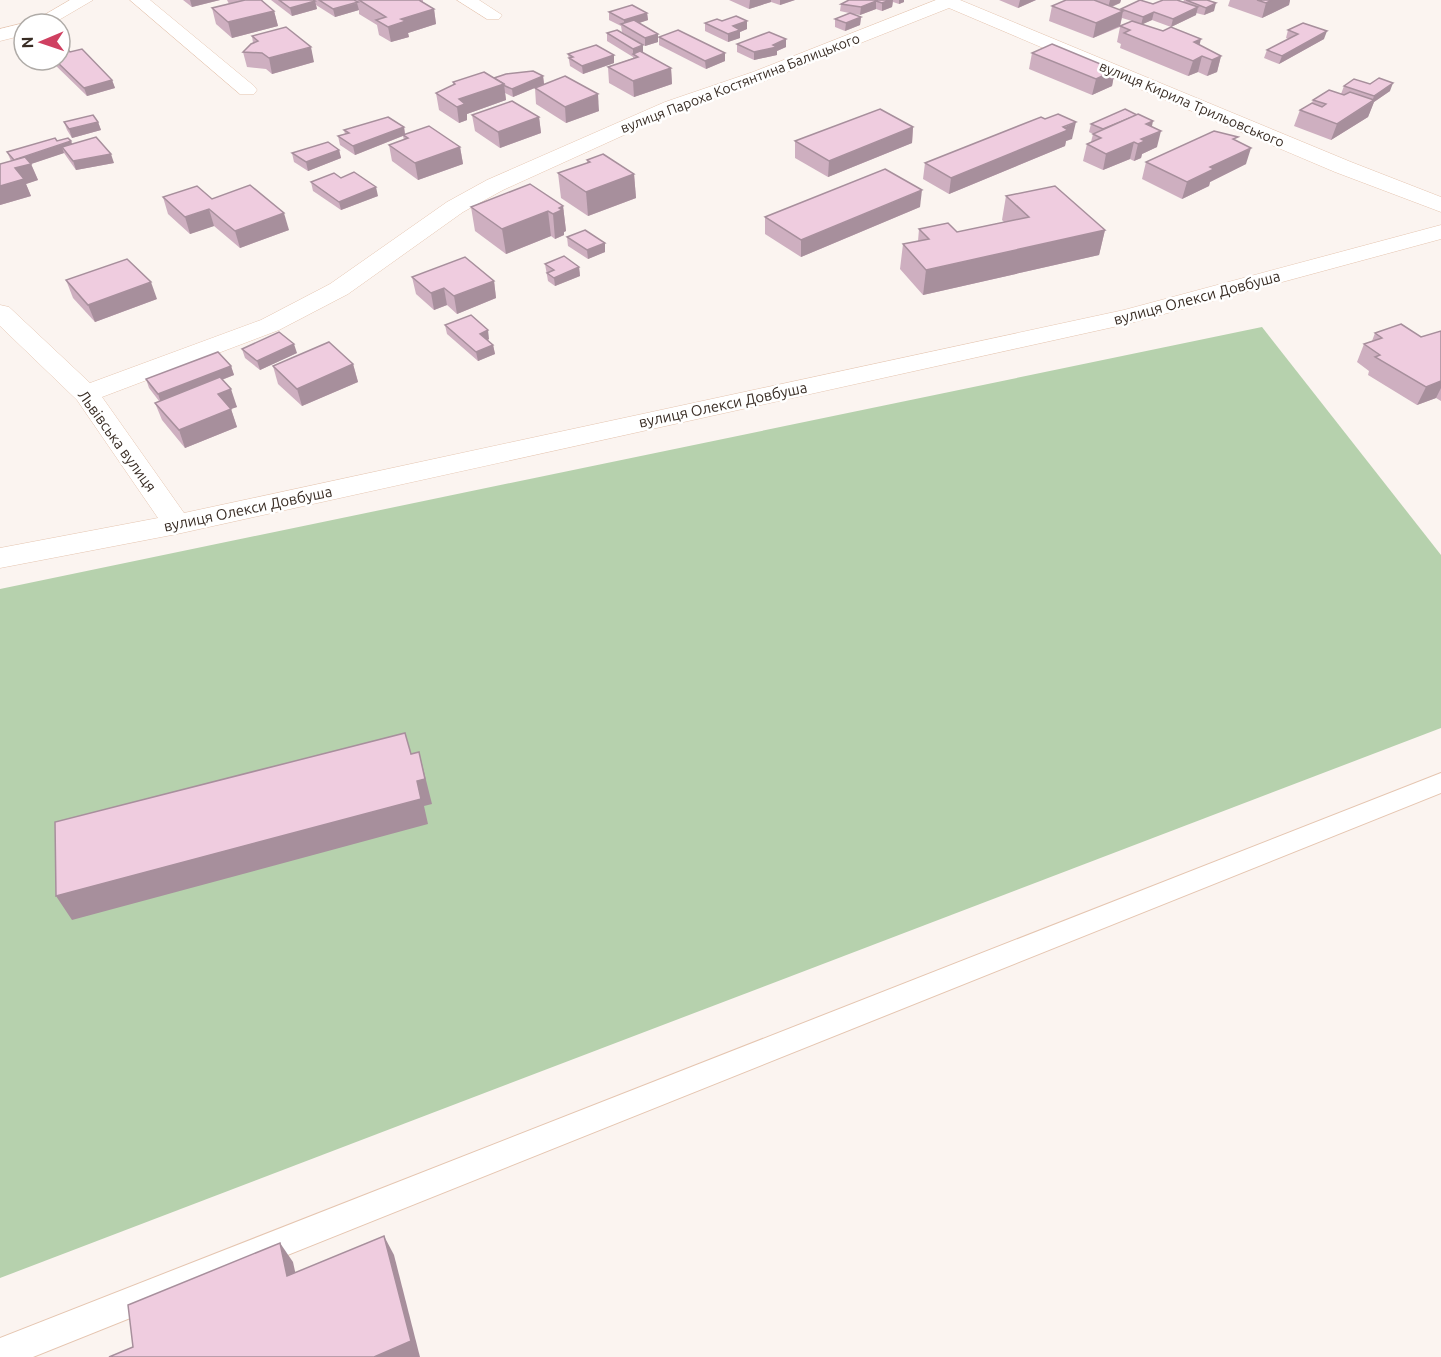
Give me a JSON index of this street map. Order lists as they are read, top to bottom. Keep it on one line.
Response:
{"streets":{"street":["вулиця Пароха Костянтина Балицького","вулиця Кирила Трильовського","вулиця Олекси Довбуша","Львівська вулиця"]},"crossings":[["вулиця Пароха Костянтина Балицького","вулиця Кирила Трильовського"],["вулиця Пароха Костянтина Балицького","Львівська вулиця"],["вулиця Олекси Довбуша","Львівська вулиця"]],"north":"left"}
